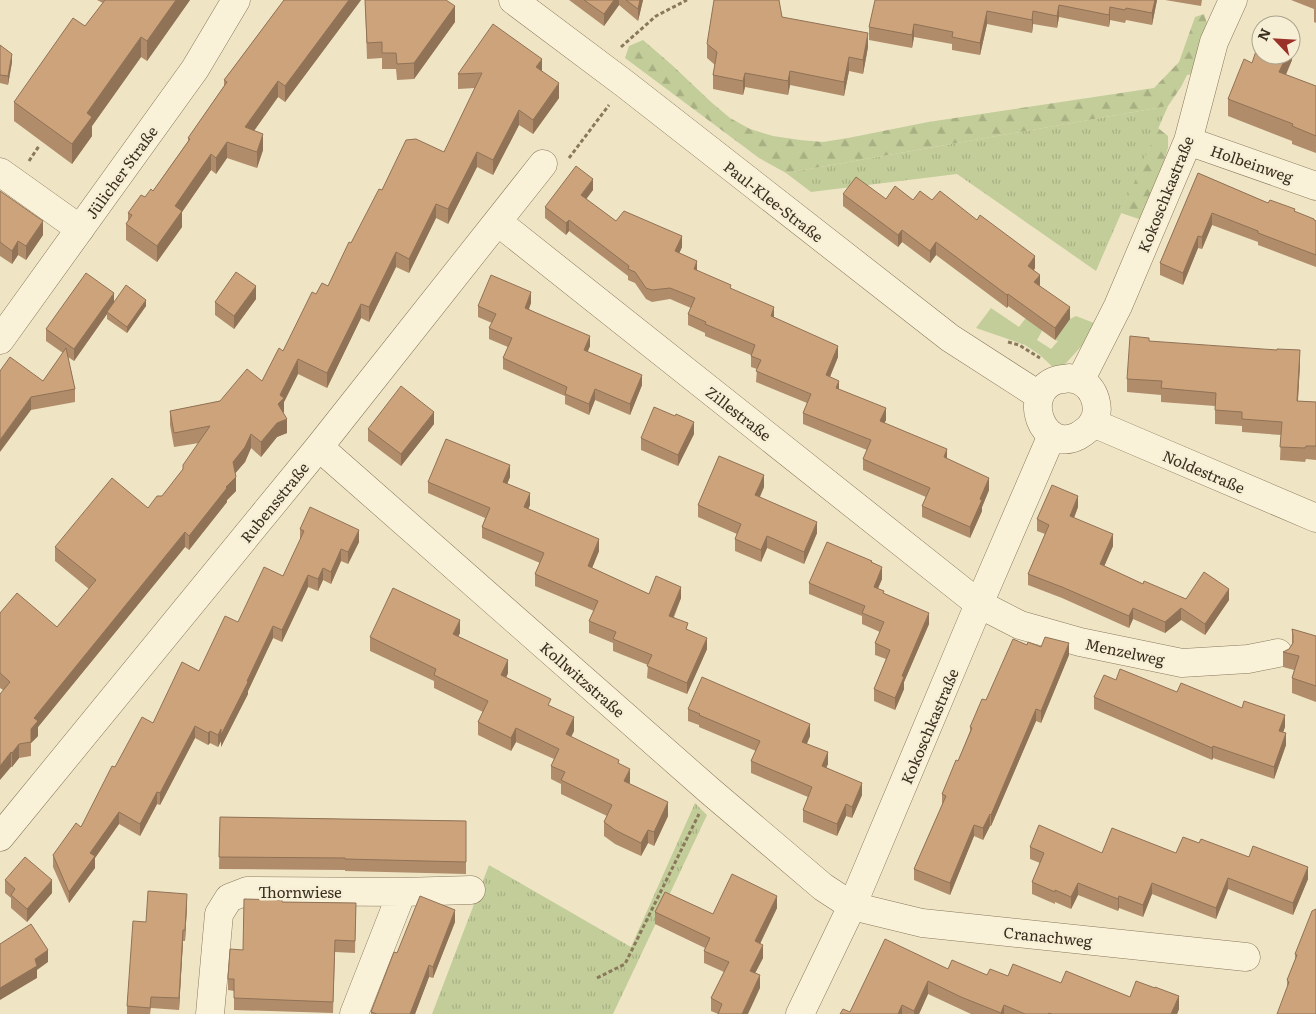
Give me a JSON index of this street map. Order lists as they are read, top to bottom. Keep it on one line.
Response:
{"streets":{"street":["Holbeinweg","Jülicher Straße","Kokoschkastraße","Paul-Klee-Straße","Zillestraße","Noldestraße","Rubensstraße","Menzelweg","Kollwitzstraße","Thornwiese","Cranachweg"]},"crossings":[["Holbeinweg","Kokoschkastraße"],["Kokoschkastraße","Paul-Klee-Straße"],["Kokoschkastraße","Zillestraße"],["Kokoschkastraße","Noldestraße"],["Kokoschkastraße","Menzelweg"],["Kokoschkastraße","Kollwitzstraße"],["Kokoschkastraße","Cranachweg"],["Paul-Klee-Straße","Noldestraße"],["Zillestraße","Rubensstraße"],["Zillestraße","Menzelweg"],["Rubensstraße","Kollwitzstraße"],["Kollwitzstraße","Cranachweg"]],"north":"top left"}
